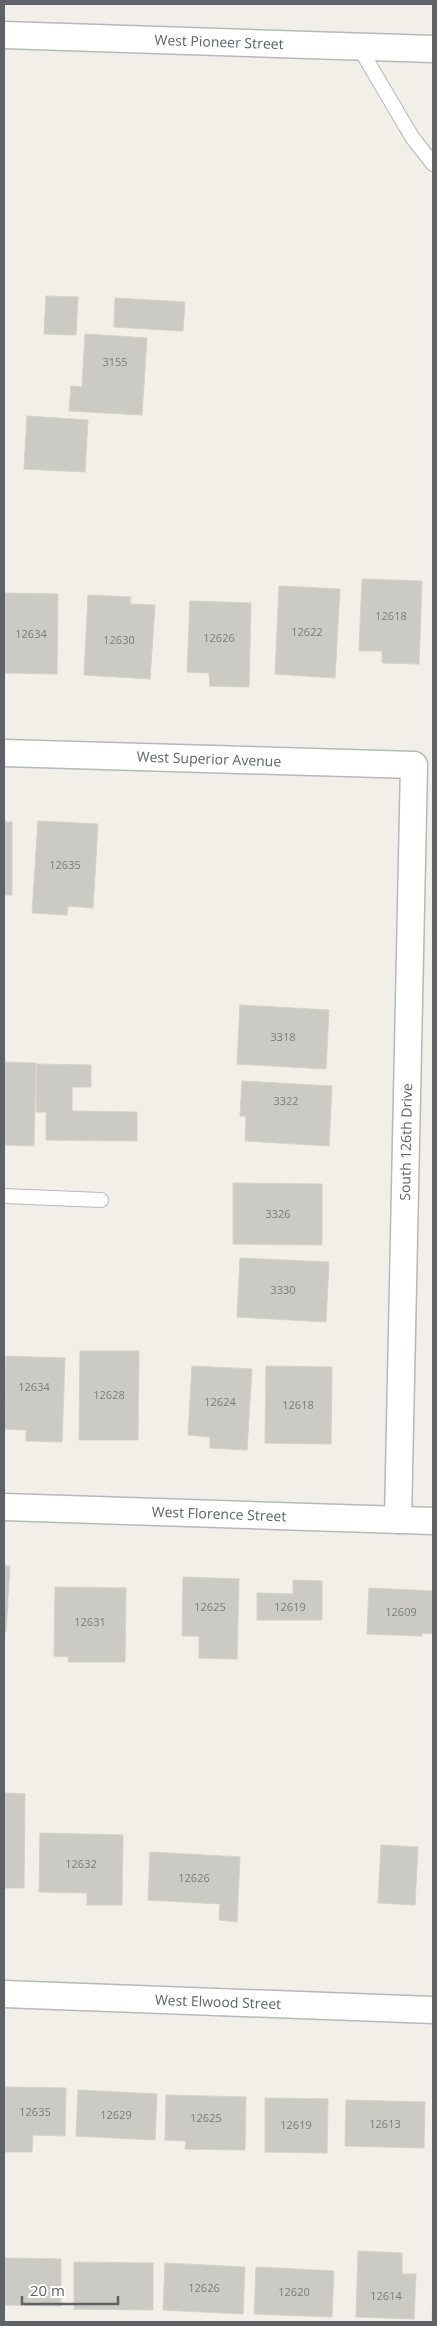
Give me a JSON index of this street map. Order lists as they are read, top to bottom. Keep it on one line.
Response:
{"streets":{"street":["West Pioneer Street","West Superior Avenue","South 126th Drive","West Florence Street","West Elwood Street"]},"crossings":[["West Superior Avenue","South 126th Drive"],["South 126th Drive","West Florence Street"]],"house_numbers":["3155","12618","12622","12634","12626","12630","12635","3318","3322","3326","3330","12634","12628","12624","12618","12625","12619","12609","12631","12632","12626","12635","12629","12625","12613","12619","12626","12620","12614"],"scale_bar":"20 m"}
